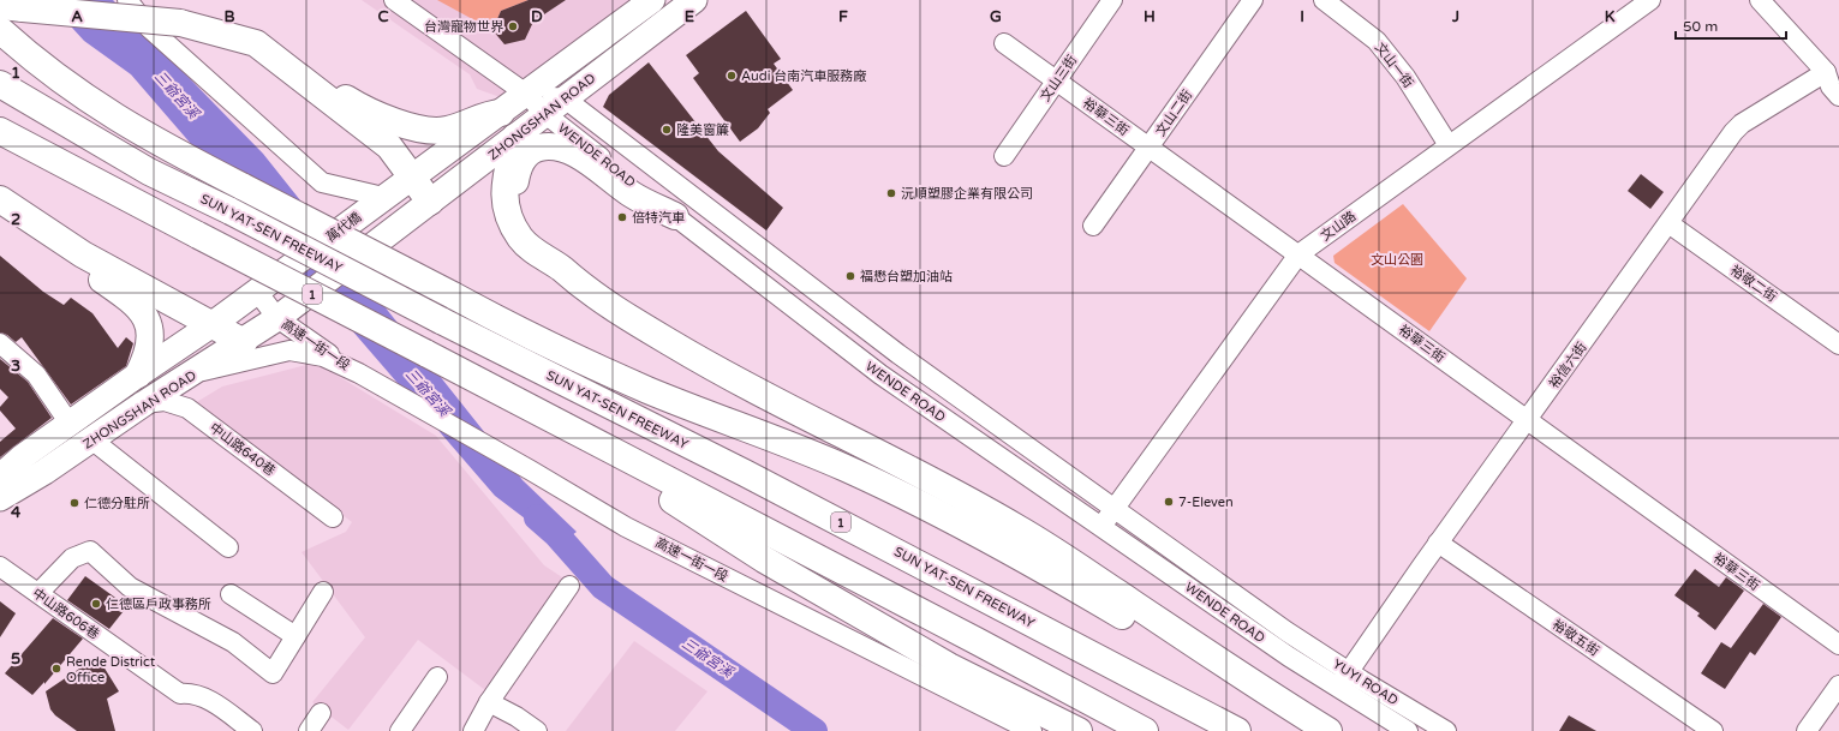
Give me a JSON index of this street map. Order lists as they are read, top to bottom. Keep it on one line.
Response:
{"streets":{"highway":["SUN YAT-SEN FREEWAY","1"],"main road":["ZHONGSHAN ROAD","萬代橋"],"street":["文山一街","文山三街","文山二街","裕華三街","WENDE ROAD","文山路","裕敬二街","高速一街一段","裕信六街","中山路640巷","中山路606巷","裕敬五街","YUYI ROAD"]},"crossings":[["文山一街","文山路"],["文山三街","裕華三街"],["文山二街","裕華三街"],["ZHONGSHAN ROAD","WENDE ROAD"],["ZHONGSHAN ROAD","萬代橋"],["ZHONGSHAN ROAD","高速一街一段"],["ZHONGSHAN ROAD","中山路640巷"],["裕華三街","文山路"],["裕華三街","裕信六街"],["WENDE ROAD","文山路"],["WENDE ROAD","YUYI ROAD"],["萬代橋","高速一街一段"],["裕敬二街","裕信六街"],["裕信六街","裕敬五街"],["裕信六街","YUYI ROAD"]],"water":["三爺宮溪"],"parks":["文山公園"],"places":["台灣寵物世界","Audi 台南汽車服務廠","隆美窗簾","沅順塑膠企業有限公司","倍特汽車","福懋台塑加油站","7-Eleven","仁德分駐所","仁德區戶政事務所","Rende District Office"],"scale_bar":"50 m","grid":{"columns":["A","B","C","D","E","F","G","H","I","J","K"],"rows":["1","2","3","4","5"]}}
